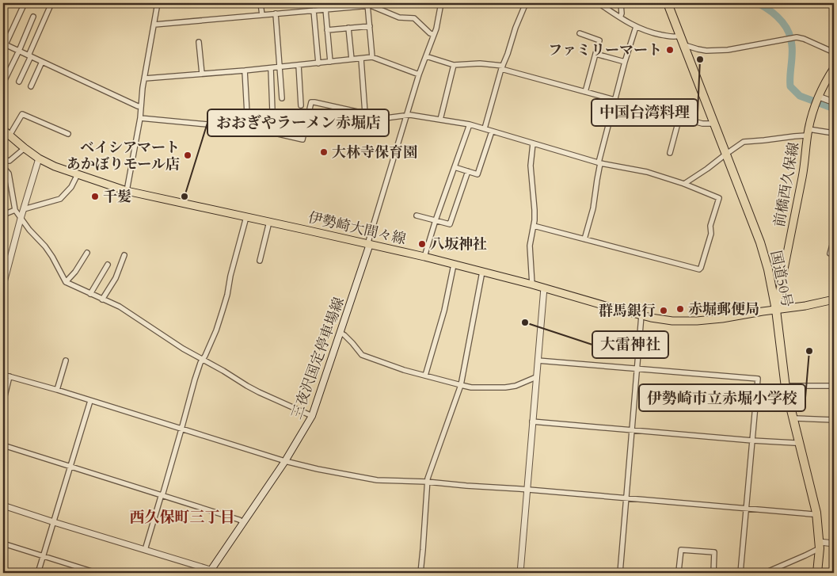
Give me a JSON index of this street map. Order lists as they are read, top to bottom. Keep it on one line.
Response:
{"streets":{"highway":["国道50号"],"main road":["前橋西久保線","伊勢崎大間々線","三夜沢国定停車場線"]},"crossings":[["前橋西久保線","伊勢崎大間々線"],["前橋西久保線","国道50号"],["伊勢崎大間々線","国道50号"],["伊勢崎大間々線","三夜沢国定停車場線"]],"districts":["西久保町三丁目"],"places":["ファミリーマート","中国台湾料理","大林寺保育園","ベイシアマート あかぼりモール店","千髪","おおぎやラーメン赤堀店","八坂神社","赤堀郵便局","群馬銀行","大雷神社","伊勢崎市立赤堀小学校"]}
